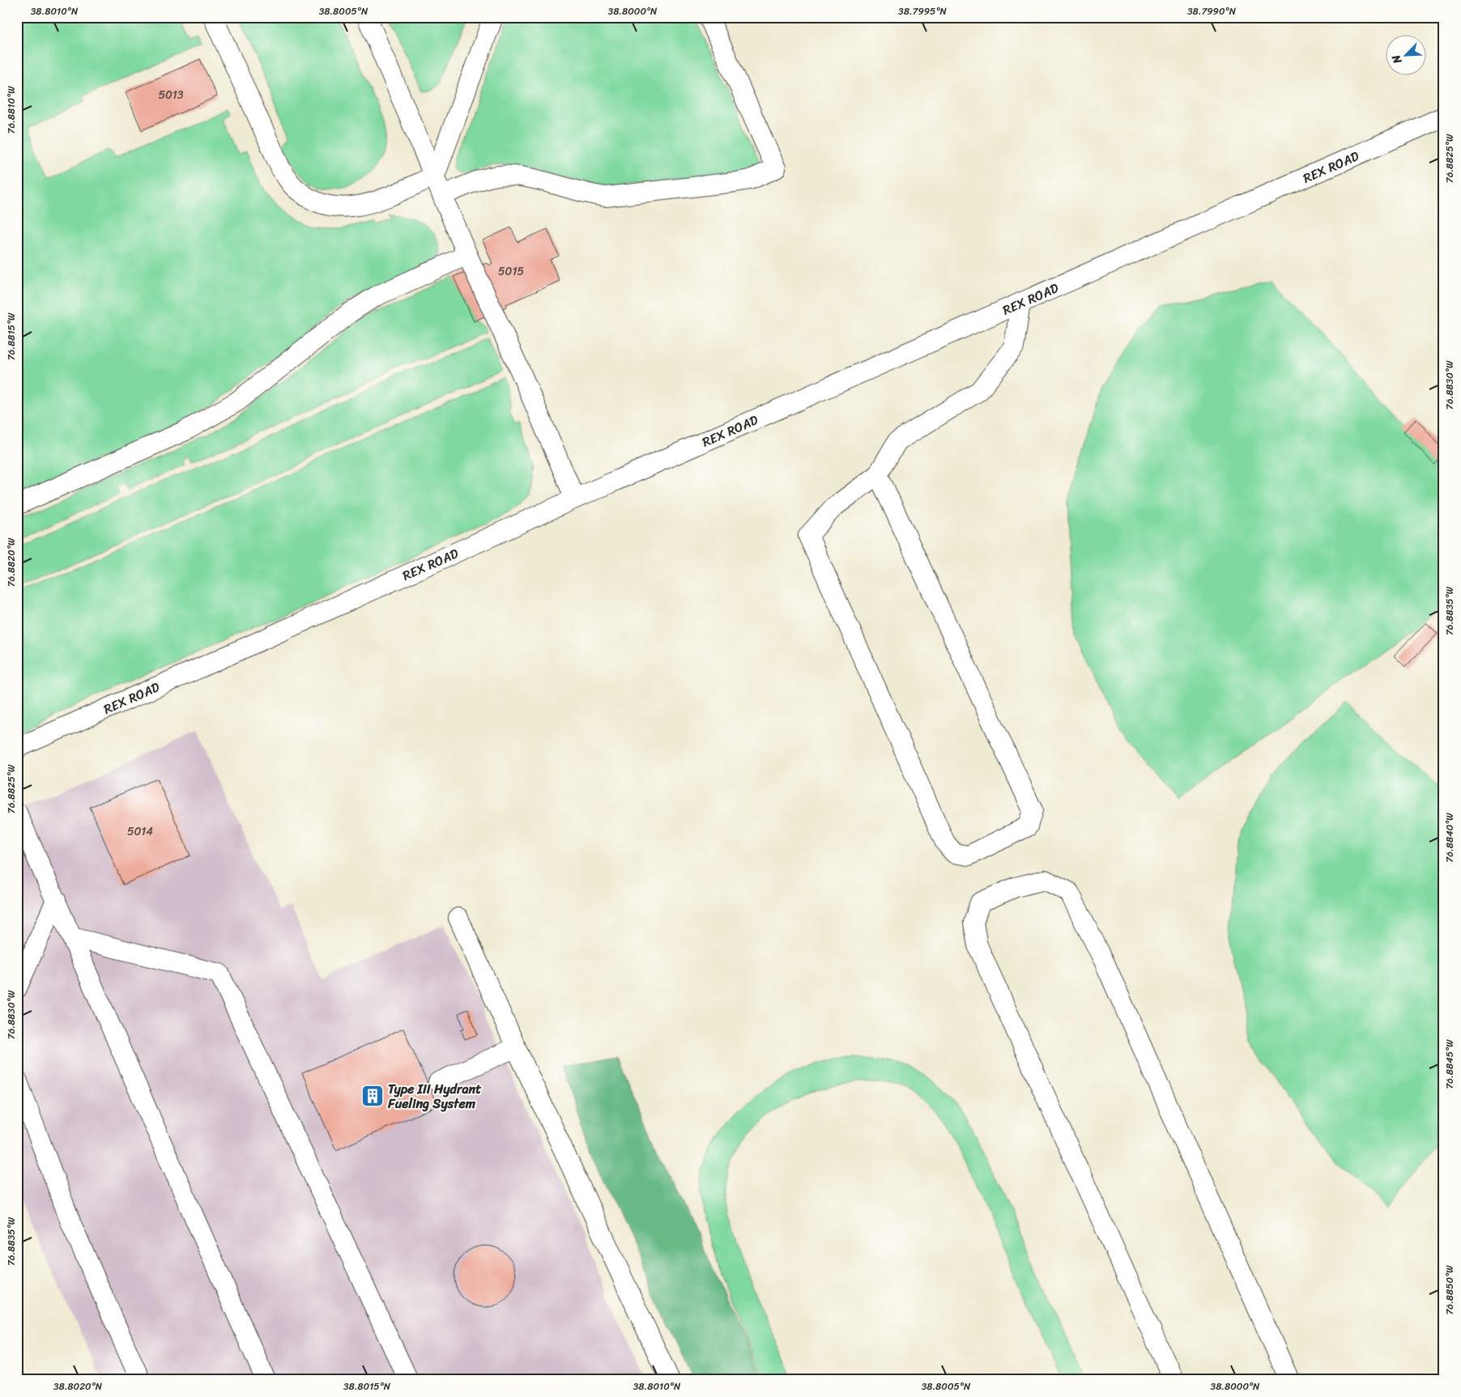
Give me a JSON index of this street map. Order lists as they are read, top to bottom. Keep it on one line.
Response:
{"streets":{"lane":["REX ROAD"]},"places":{"building":["Type III Hydrant Fueling System"]},"house_numbers":["5013","5015","5014"],"north":"bottom left","coordinates":["38.8010°N","38.8005°N","38.8000°N","38.7995°N","38.7990°N","76.8810°W","76.8825°W","76.8815°W","76.8830°W","76.8820°W","76.8835°W","76.8840°W","76.8845°W","76.8850°W","38.8020°N","38.8015°N"]}
